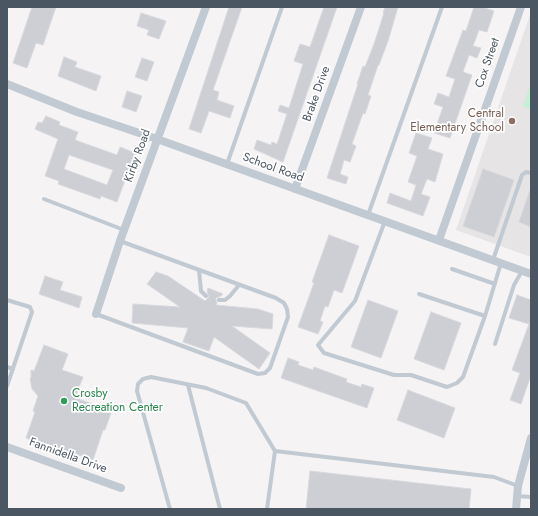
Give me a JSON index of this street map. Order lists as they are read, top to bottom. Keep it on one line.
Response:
{"streets":{"street":["Cox Street","Brake Drive","Kirby Road","School Road","Fannidella Drive"]},"crossings":[["Cox Street","School Road"],["Brake Drive","School Road"],["Kirby Road","School Road"]],"places":["Central Elementary School","Crosby Recreation Center"]}
